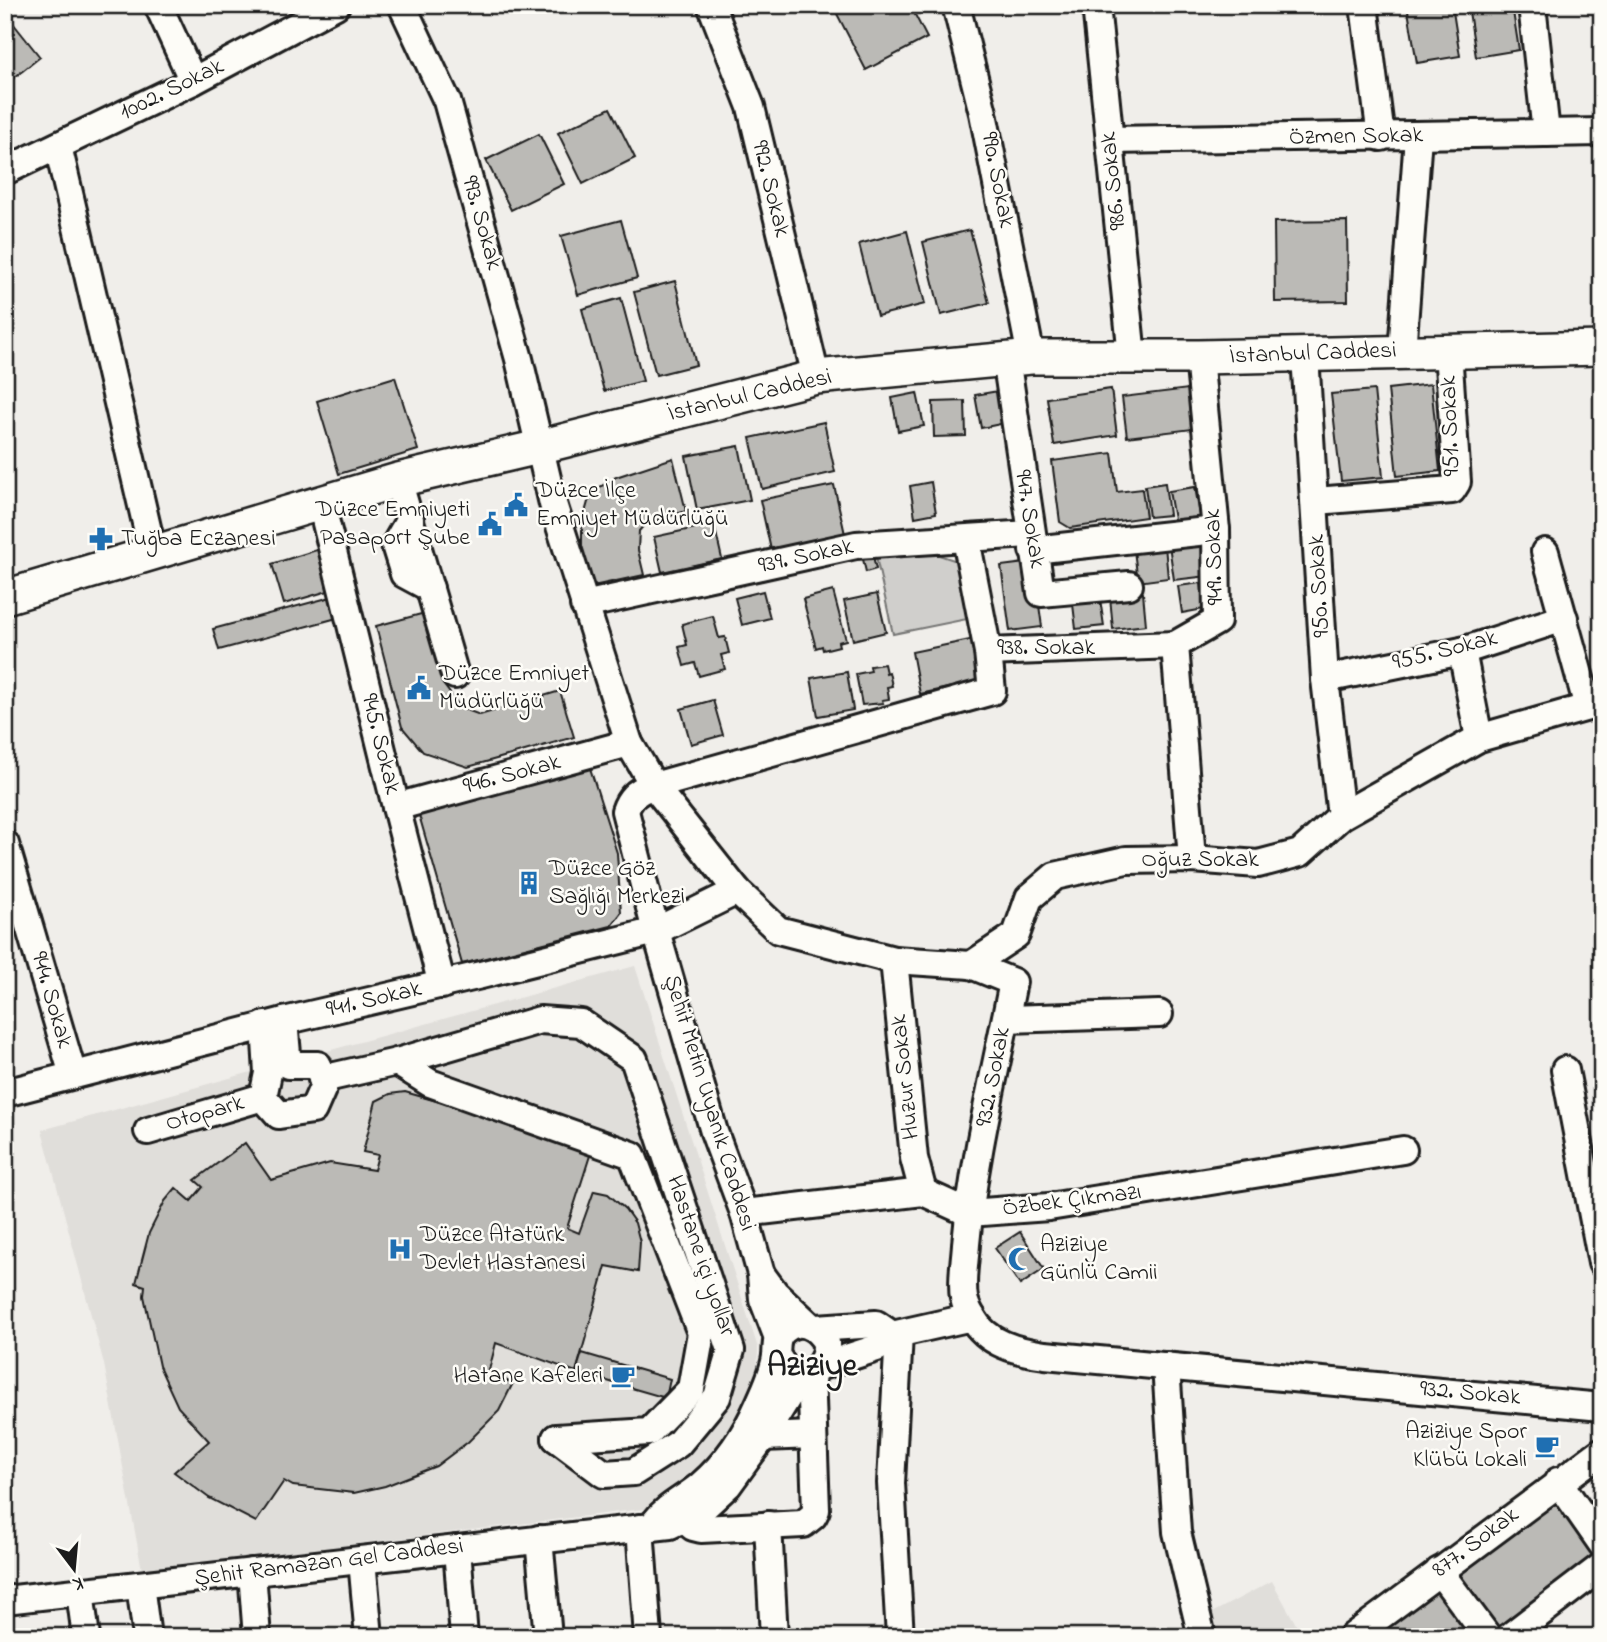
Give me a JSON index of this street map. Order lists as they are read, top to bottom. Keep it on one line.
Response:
{"streets":{"main road":["İstanbul Caddesi"],"street":["1002. Sokak","Özmen Sokak","990. Sokak","986. Sokak","992. Sokak","993. Sokak","951. Sokak","947. Sokak","939. Sokak","949. Sokak","950. Sokak","938. Sokak","955. Sokak","945. Sokak","946. Sokak","Oğuz Sokak","944. Sokak","941. Sokak","Huzur Sokak","932. Sokak","Şehit Metin Uyanık Caddesi","Otopark","Özbek Çıkmazı","Hastane içi yollar","877. Sokak","Şehit Ramazan Gel Caddesi"]},"crossings":[["Özmen Sokak","986. Sokak"],["990. Sokak","İstanbul Caddesi"],["990. Sokak","947. Sokak"],["986. Sokak","İstanbul Caddesi"],["992. Sokak","İstanbul Caddesi"],["993. Sokak","İstanbul Caddesi"],["İstanbul Caddesi","951. Sokak"],["İstanbul Caddesi","947. Sokak"],["İstanbul Caddesi","949. Sokak"],["İstanbul Caddesi","950. Sokak"],["İstanbul Caddesi","945. Sokak"],["951. Sokak","950. Sokak"],["947. Sokak","939. Sokak"],["939. Sokak","949. Sokak"],["939. Sokak","938. Sokak"],["949. Sokak","938. Sokak"],["950. Sokak","955. Sokak"],["950. Sokak","Oğuz Sokak"],["945. Sokak","946. Sokak"],["945. Sokak","941. Sokak"],["Oğuz Sokak","932. Sokak"],["944. Sokak","941. Sokak"],["941. Sokak","Şehit Metin Uyanık Caddesi"],["Huzur Sokak","Özbek Çıkmazı"],["932. Sokak","Özbek Çıkmazı"]],"districts":["Aziziye"],"places":{"public building":["Düzce İlçe Emniyet Müdürlüğü","Düzce Emniyeti Pasaport Şube","Düzce Emniyet Müdürlüğü"],"pharmacy":["Tuğba Eczanesi"],"building":["Düzce Göz Sağlığı Merkezi"],"hospital":["Düzce Atatürk Devlet Hastanesi"],"mosque":["Aziziye Günlü Camii"],"cafe":["Hatane Kafeleri","Aziziye Spor Klübü Lokali"]},"north":"bottom"}
